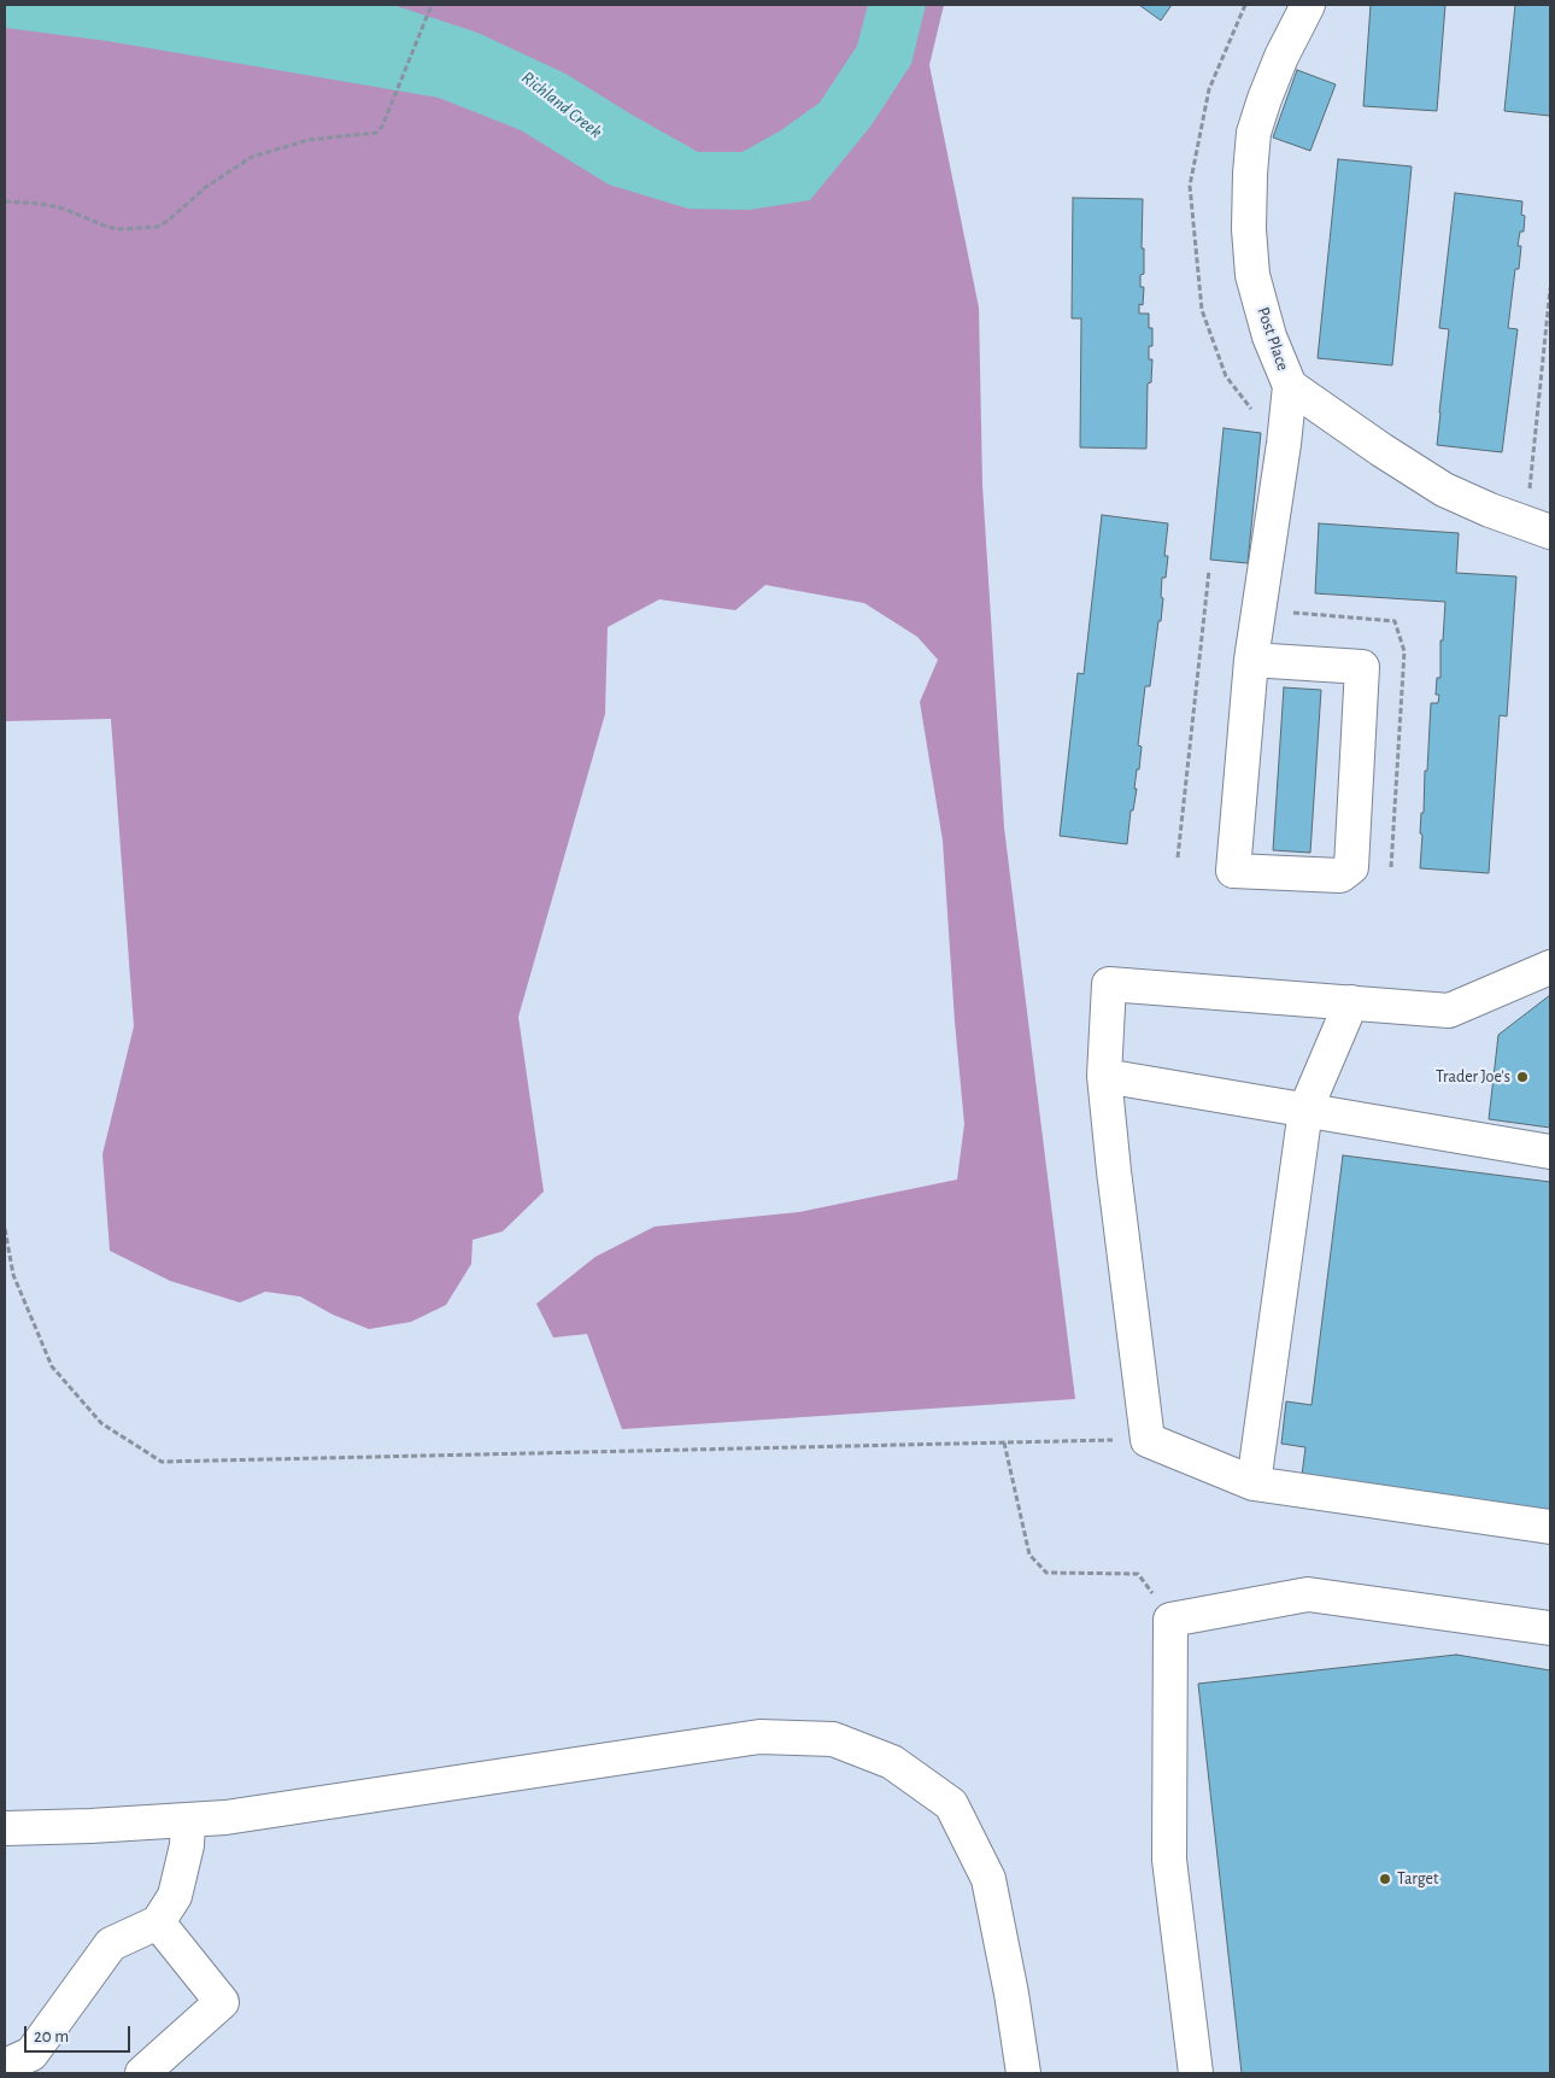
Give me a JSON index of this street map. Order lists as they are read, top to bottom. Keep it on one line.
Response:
{"streets":{"street":["Post Place"]},"water":["Richland Creek"],"places":["Trader Joe's","Target"],"scale_bar":"20 m"}
